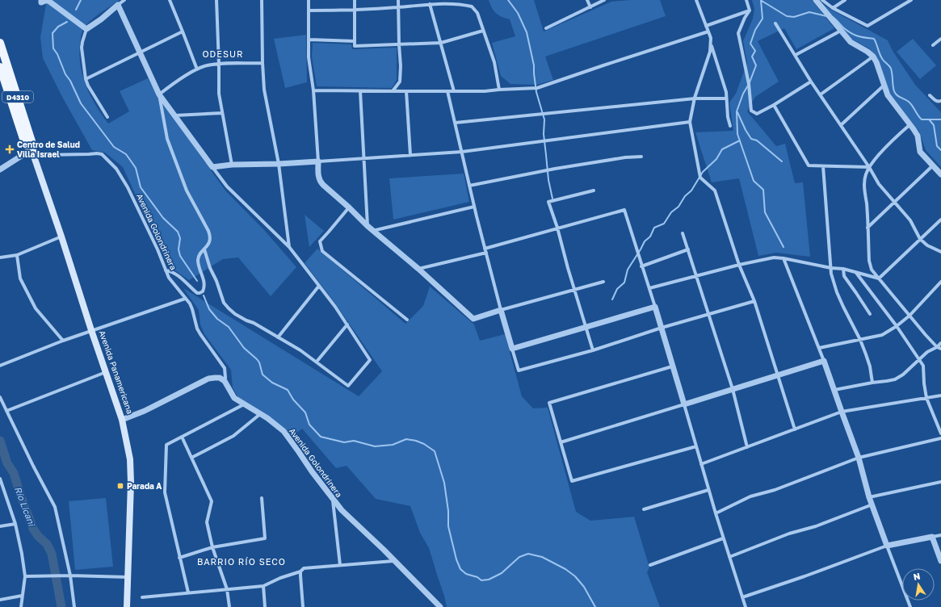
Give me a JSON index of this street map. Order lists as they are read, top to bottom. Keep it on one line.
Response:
{"streets":{"main road":["D4310","Avenida Panamericana"],"street":["Avenida Golondrinera"]},"crossings":[["Avenida Golondrinera","Avenida Panamericana"]],"districts":["ODESUR","BARRIO RÍO SECO"],"water":["Río Licani"],"places":{"health":["Centro de Salud Villa Israel"],"transit":["Parada A"]},"north":"top"}
